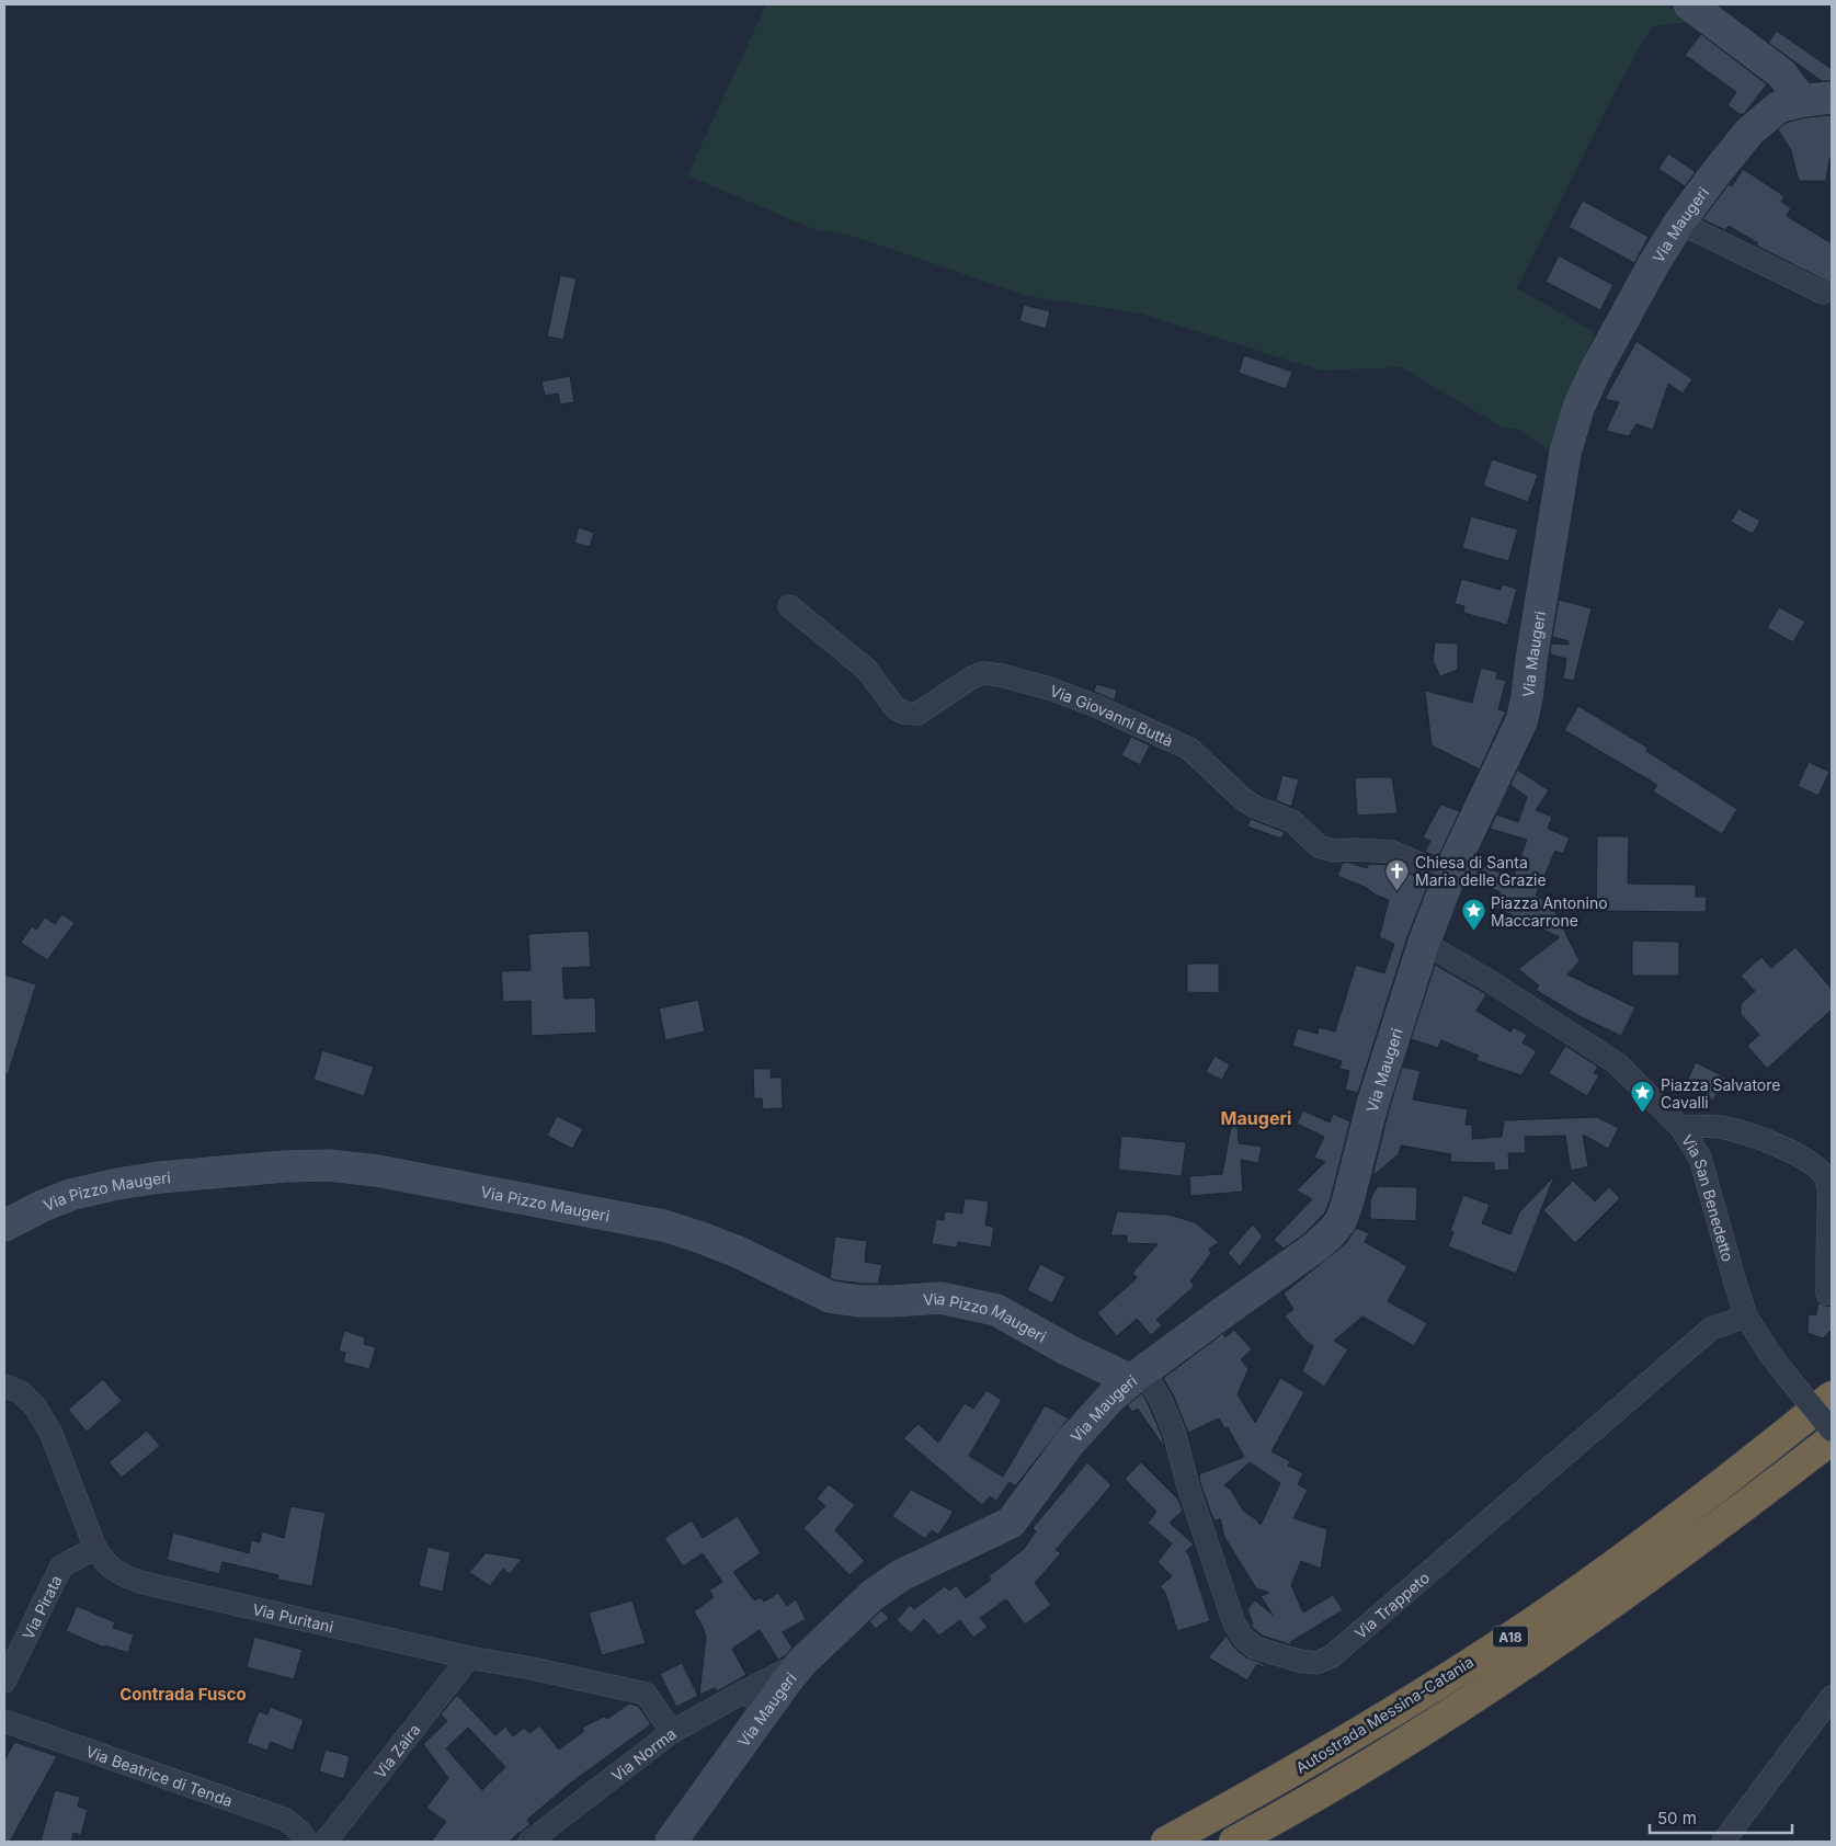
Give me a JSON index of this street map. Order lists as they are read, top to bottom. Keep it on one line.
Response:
{"streets":{"highway":["A18","Autostrada Messina-Catania"],"street":["Via Maugeri","Via Giovanni Buttà","Via Pizzo Maugeri","Via San Benedetto","Via Trappeto","Via Pirata","Via Puritani","Via Zaira","Via Norma","Via Beatrice di Tenda"]},"crossings":[["Via Maugeri","Via Giovanni Buttà"],["Via Maugeri","Via Pizzo Maugeri"],["Via Maugeri","Via San Benedetto"],["Via Maugeri","Via Trappeto"],["Via Maugeri","Via Norma"],["Via Pizzo Maugeri","Via Trappeto"],["Via San Benedetto","Via Trappeto"],["Via Pirata","Via Puritani"],["Via Puritani","Via Zaira"],["Via Puritani","Via Norma"]],"districts":["Maugeri","Contrada Fusco"],"places":{"church":["Chiesa di Santa Maria delle Grazie"],"place":["Piazza Antonino Maccarrone","Piazza Salvatore Cavalli"]},"scale_bar":"50 m"}
